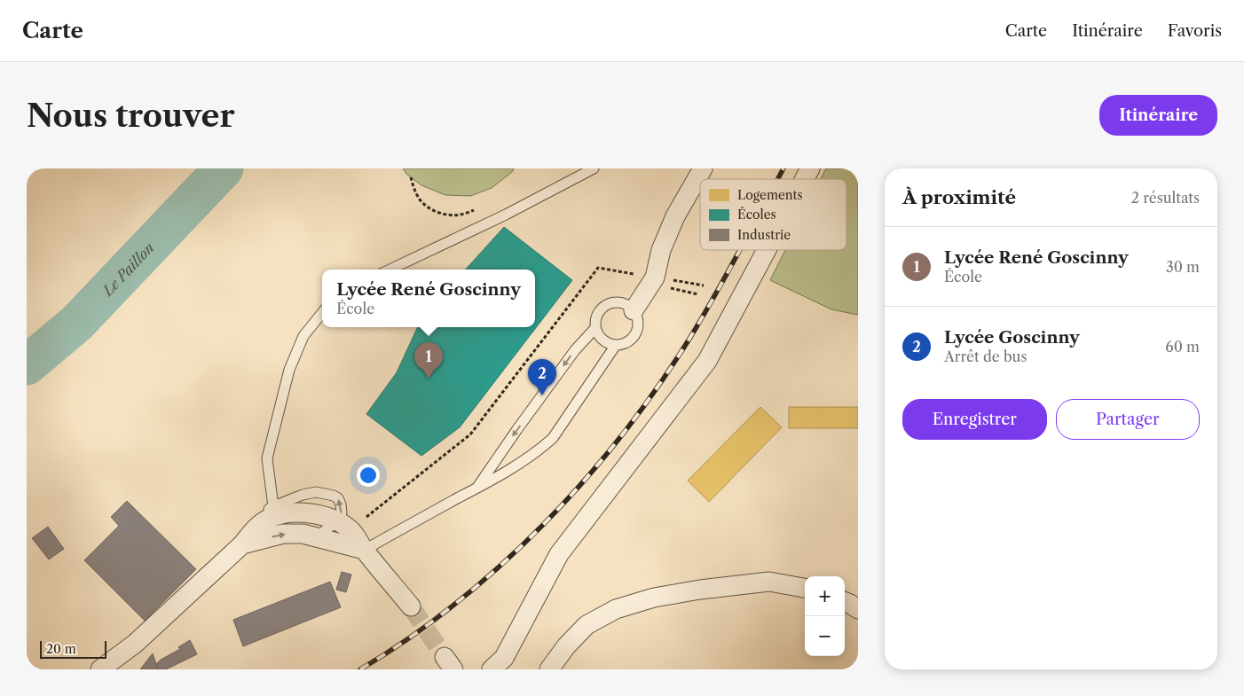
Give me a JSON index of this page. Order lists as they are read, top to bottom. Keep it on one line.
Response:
{"water":["Le Paillon"],"legend":["Logements","Écoles","Industrie"],"scale_bar":"20 m","page":{"header":"Carte","nav":["Carte","Itinéraire","Favoris"],"buttons":["Itinéraire",["Enregistrer","Partager"]],"title":"Nous trouver","heading":["À proximité","2 résultats"],"list":[{"mark":"1","name":"Lycée René Goscinny","note":"École","value":"30 m"},{"mark":"2","name":"Lycée Goscinny","note":"Arrêt de bus","value":"60 m"}],"popup":["Lycée René Goscinny","École"],"pins":["1","2"],"map_buttons":["+","−"],"scale":"20 m"}}
